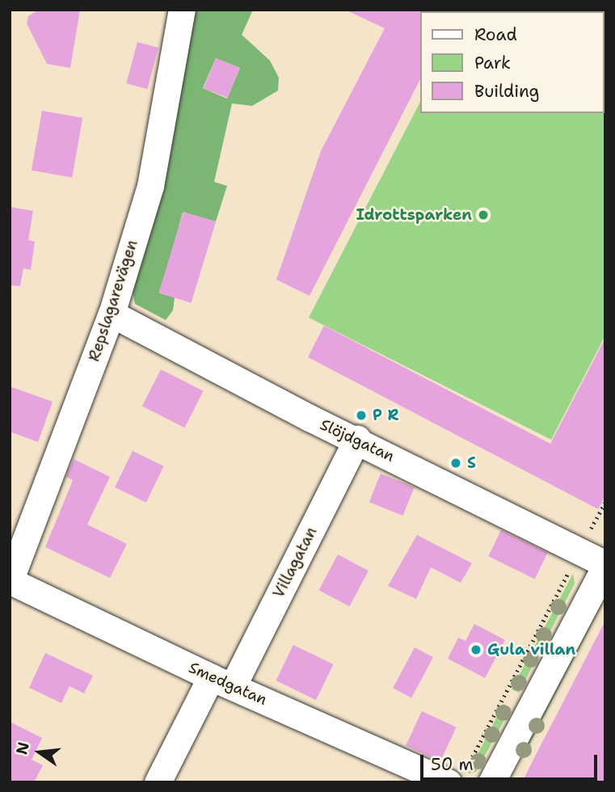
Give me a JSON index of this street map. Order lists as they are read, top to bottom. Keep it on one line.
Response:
{"streets":{"street":["Repslagarevägen","Slöjdgatan","Villagatan","Smedgatan"]},"crossings":[["Repslagarevägen","Slöjdgatan"],["Repslagarevägen","Smedgatan"],["Slöjdgatan","Villagatan"],["Villagatan","Smedgatan"]],"places":["Idrottsparken","P R","S","Gula villan"],"legend":["Road","Park","Building"],"scale_bar":"50 m","north":"left"}
